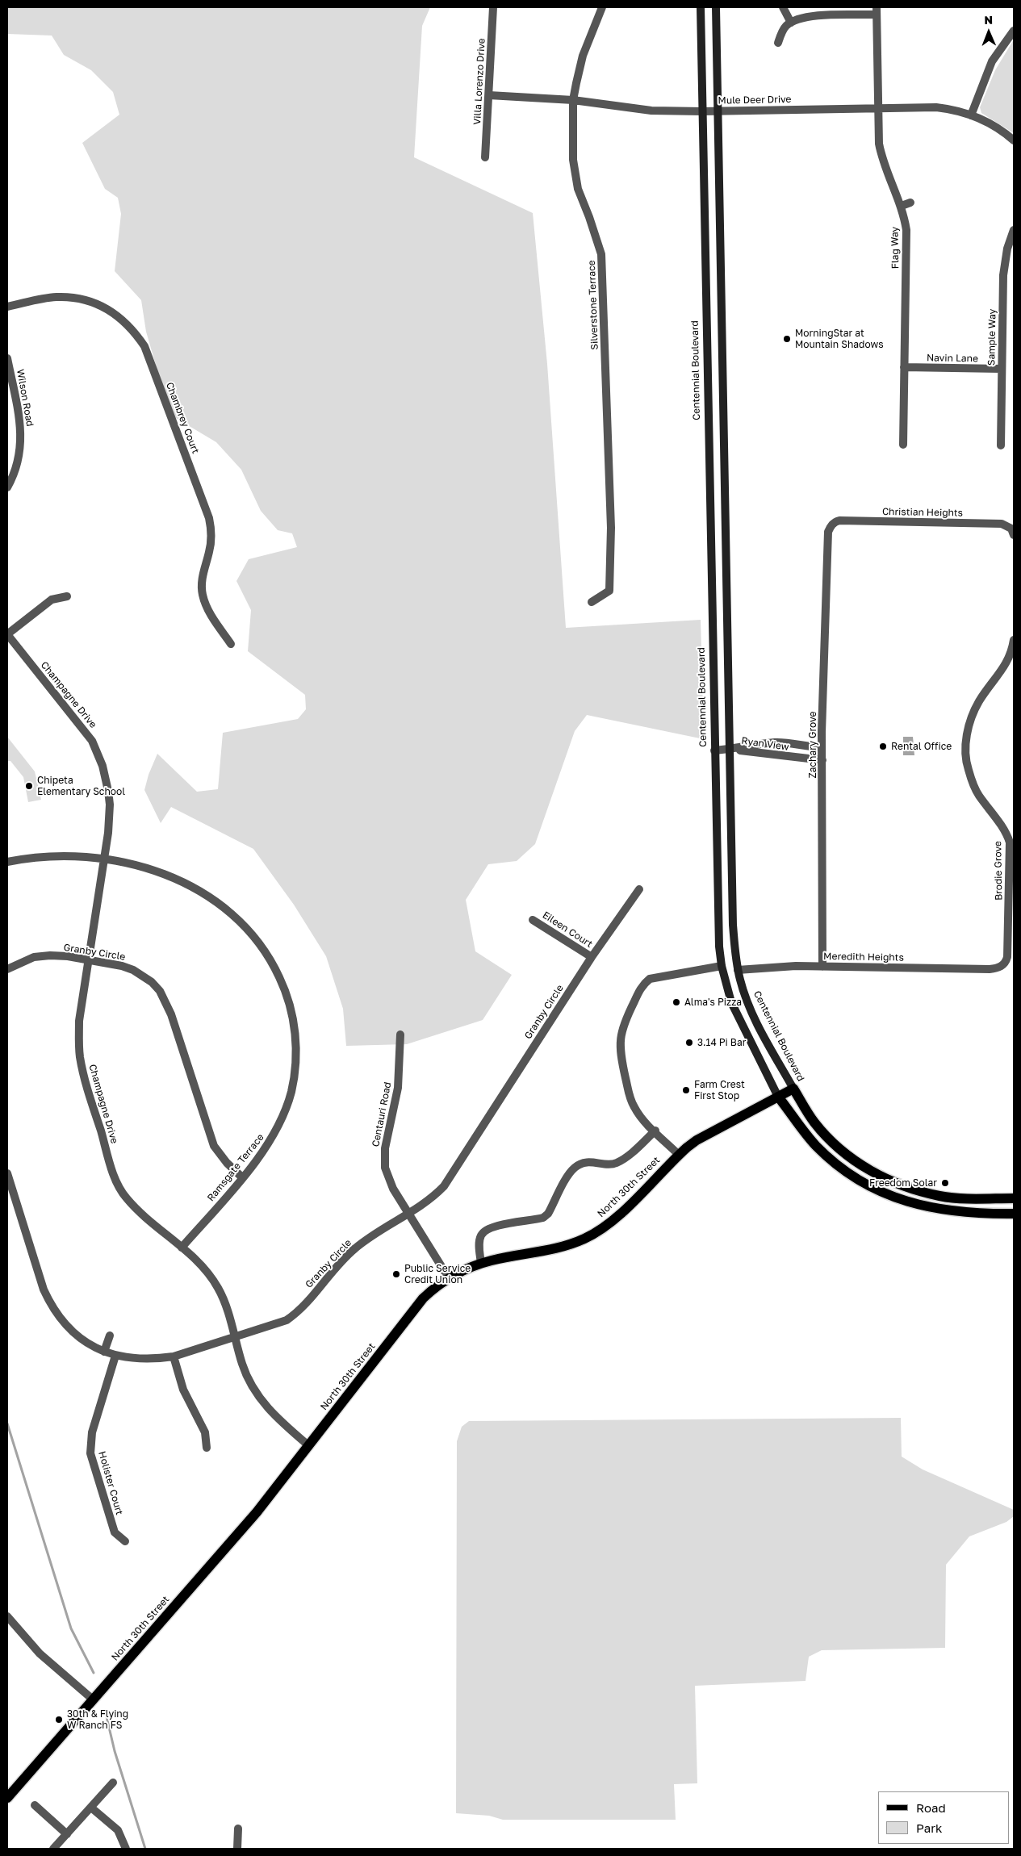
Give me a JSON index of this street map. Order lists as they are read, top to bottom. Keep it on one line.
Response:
{"streets":{"main road":["Centennial Boulevard","North 30th Street"],"street":["Villa Lorenzo Drive","Mule Deer Drive","Flag Way","Silverstone Terrace","Sample Way","Navin Lane","Wilson Road","Chambrey Court","Christian Heights","Champagne Drive","Ryan View","Zachary Grove","Brodie Grove","Eileen Court","Granby Circle","Meredith Heights","Centauri Road","Ramsgate Terrace","Holister Court"]},"crossings":[["Villa Lorenzo Drive","Mule Deer Drive"],["Mule Deer Drive","Flag Way"],["Mule Deer Drive","Silverstone Terrace"],["Mule Deer Drive","Centennial Boulevard"],["Flag Way","Navin Lane"],["Sample Way","Navin Lane"],["Centennial Boulevard","Ryan View"],["Centennial Boulevard","Meredith Heights"],["Centennial Boulevard","North 30th Street"],["Christian Heights","Zachary Grove"],["Champagne Drive","Granby Circle"],["Champagne Drive","Ramsgate Terrace"],["Champagne Drive","North 30th Street"],["Ryan View","Zachary Grove"],["Zachary Grove","Meredith Heights"],["Brodie Grove","Meredith Heights"],["Eileen Court","Granby Circle"],["Granby Circle","Centauri Road"],["Granby Circle","Ramsgate Terrace"],["Granby Circle","Holister Court"],["Centauri Road","North 30th Street"]],"places":["MorningStar at Mountain Shadows","Rental Office","Chipeta Elementary School","Alma's Pizza","3.14 Pi Bar","Farm Crest First Stop","Freedom Solar","Public Service Credit Union","30th & Flying W Ranch FS"],"legend":["Road","Park"],"north":"top"}
